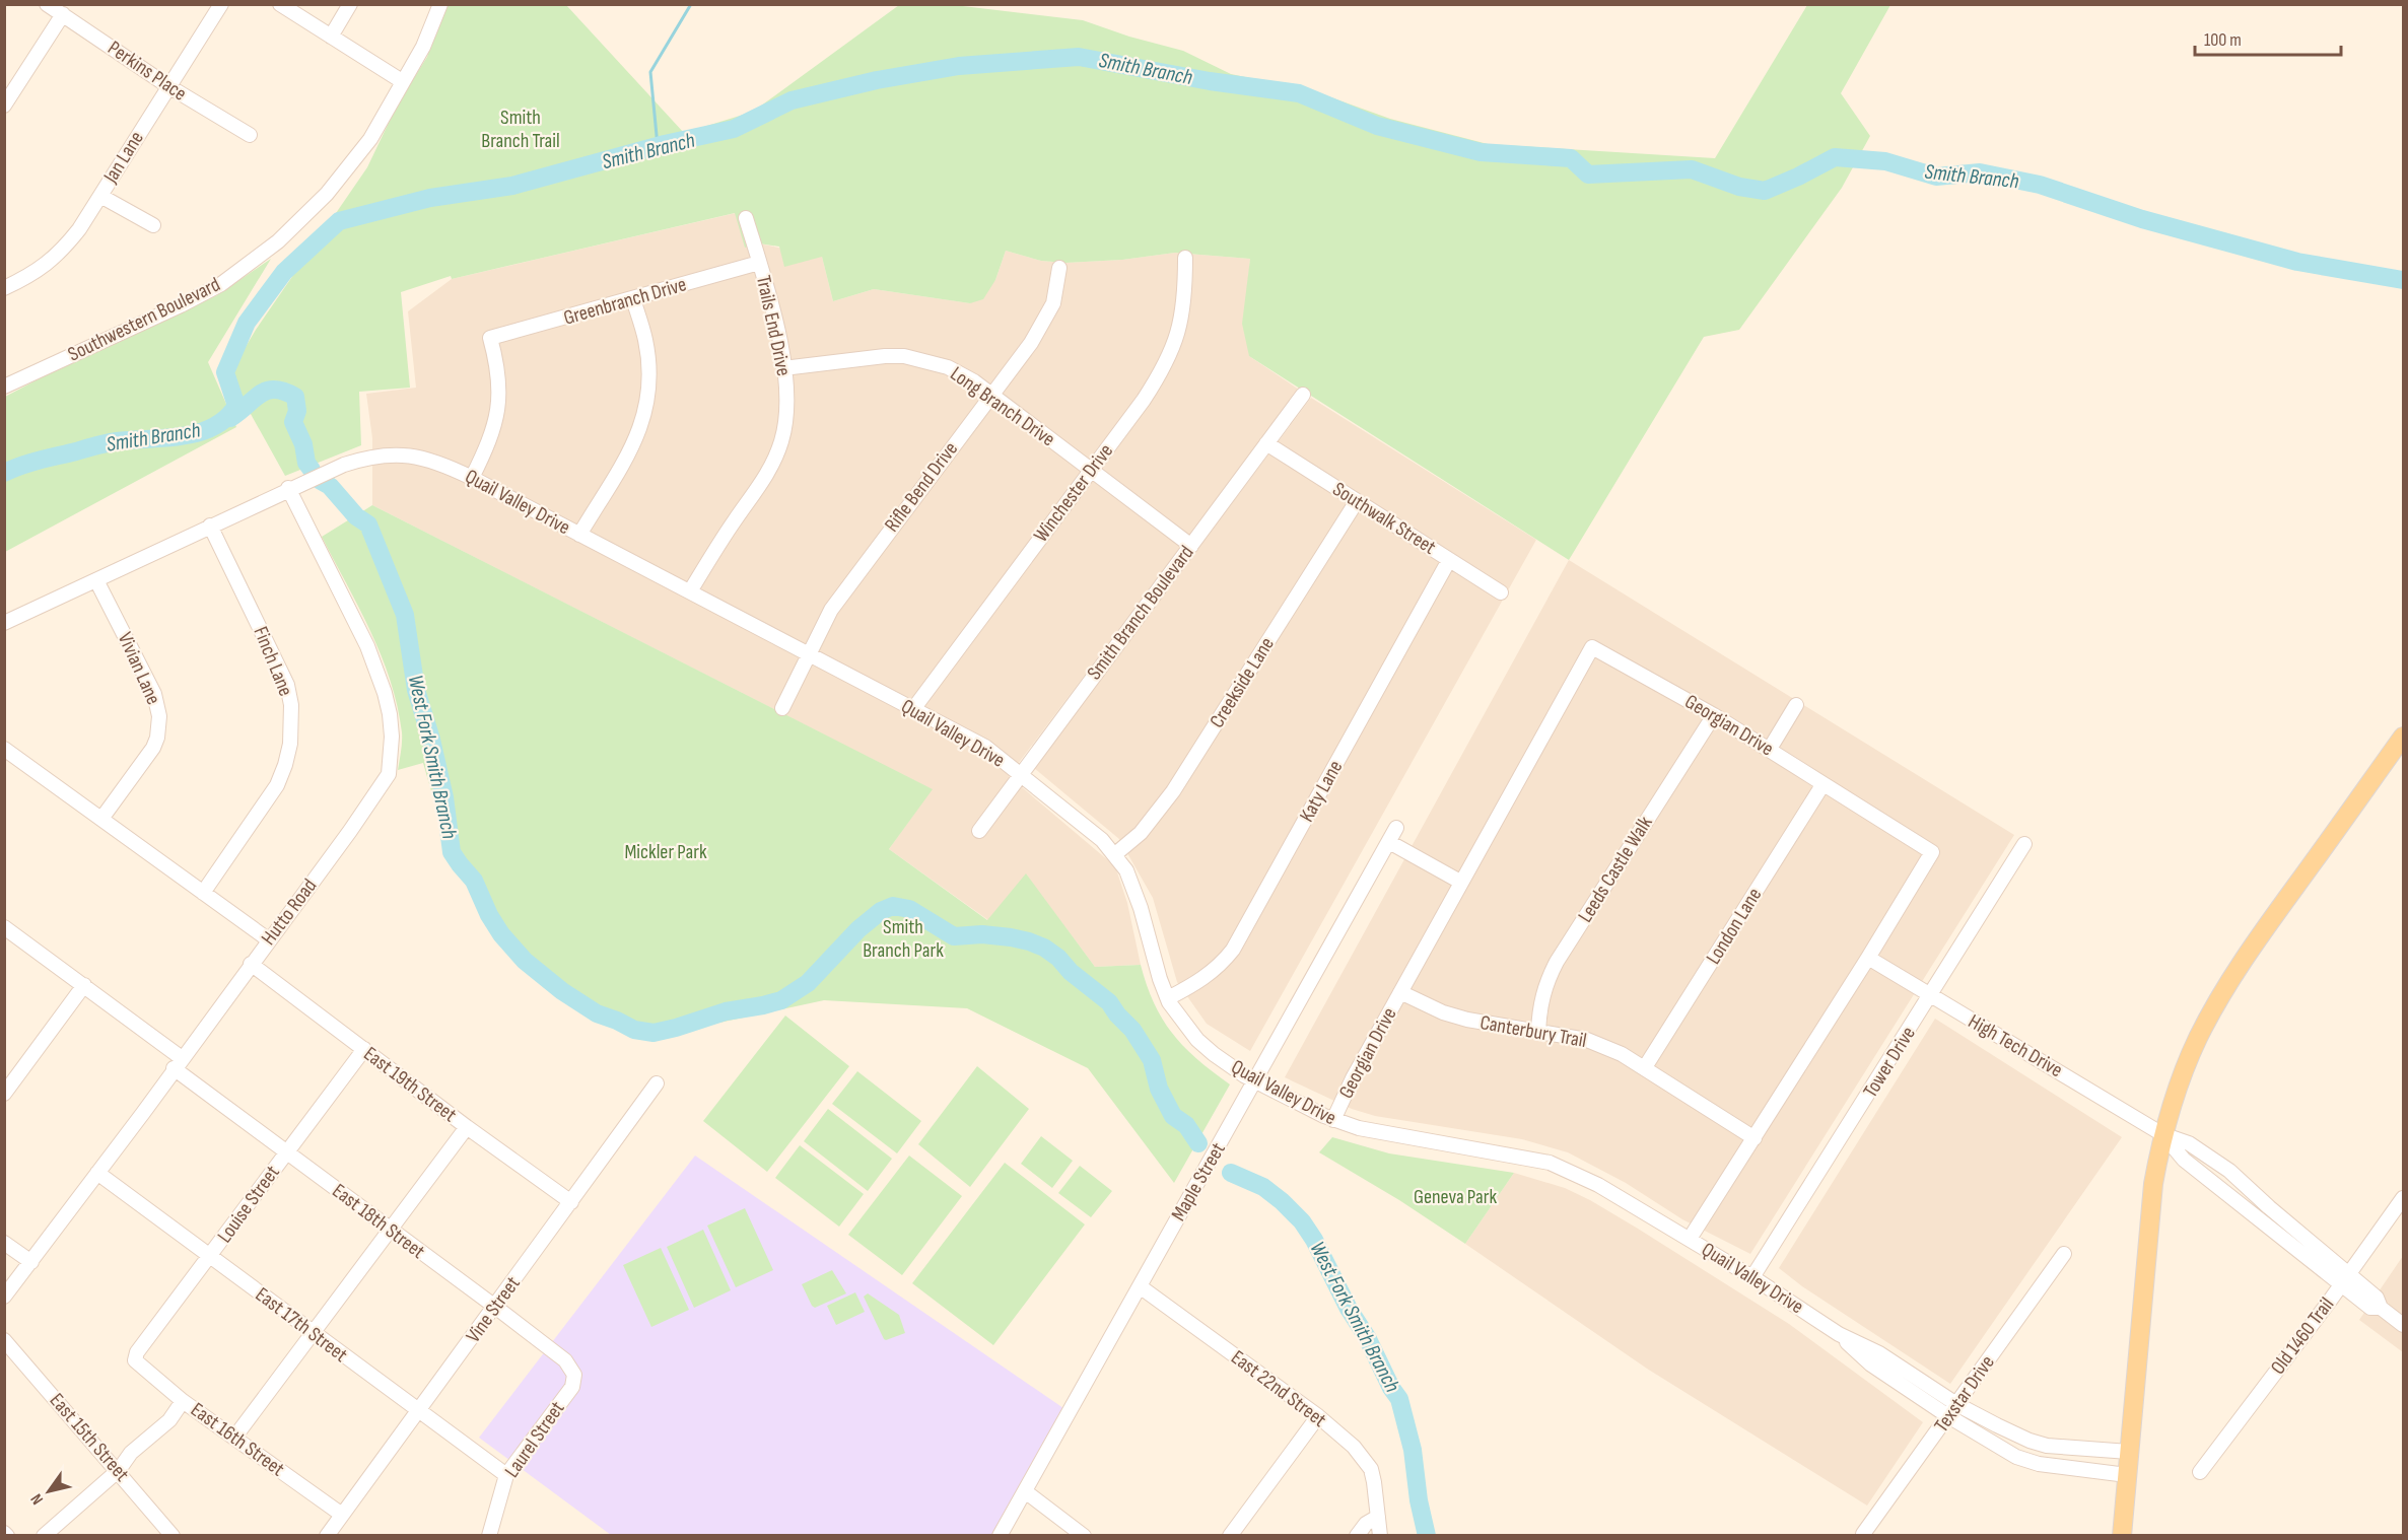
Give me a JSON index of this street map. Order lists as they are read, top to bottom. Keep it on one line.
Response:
{"streets":{"street":["Perkins Place","Jan Lane","Greenbranch Drive","Southwestern Boulevard","Trails End Drive","Long Branch Drive","Rifle Bend Drive","Winchester Drive","Quail Valley Drive","Southwalk Street","Smith Branch Boulevard","Finch Lane","Vivian Lane","Creekside Lane","Georgian Drive","Katy Lane","Leeds Castle Walk","Hutto Road","London Lane","Canterbury Trail","High Tech Drive","Tower Drive","East 19th Street","Maple Street","Louise Street","East 18th Street","Vine Street","East 17th Street","Old 1460 Trail","East 22nd Street","Texstar Drive","East 15th Street","East 16th Street","Laurel Street"]},"crossings":[["Perkins Place","Jan Lane"],["Greenbranch Drive","Trails End Drive"],["Greenbranch Drive","Quail Valley Drive"],["Trails End Drive","Long Branch Drive"],["Trails End Drive","Quail Valley Drive"],["Long Branch Drive","Rifle Bend Drive"],["Long Branch Drive","Winchester Drive"],["Long Branch Drive","Smith Branch Boulevard"],["Rifle Bend Drive","Quail Valley Drive"],["Winchester Drive","Quail Valley Drive"],["Quail Valley Drive","Smith Branch Boulevard"],["Quail Valley Drive","Finch Lane"],["Quail Valley Drive","Vivian Lane"],["Quail Valley Drive","Creekside Lane"],["Quail Valley Drive","Georgian Drive"],["Quail Valley Drive","Katy Lane"],["Quail Valley Drive","Hutto Road"],["Quail Valley Drive","Tower Drive"],["Quail Valley Drive","Maple Street"],["Quail Valley Drive","Texstar Drive"],["Southwalk Street","Smith Branch Boulevard"],["Southwalk Street","Creekside Lane"],["Southwalk Street","Katy Lane"],["Georgian Drive","Leeds Castle Walk"],["Georgian Drive","London Lane"],["Georgian Drive","Canterbury Trail"],["Georgian Drive","High Tech Drive"],["Leeds Castle Walk","Canterbury Trail"],["Hutto Road","East 19th Street"],["Hutto Road","East 18th Street"],["Hutto Road","East 17th Street"],["London Lane","Canterbury Trail"],["High Tech Drive","Tower Drive"],["High Tech Drive","Old 1460 Trail"],["East 19th Street","Louise Street"],["East 19th Street","Vine Street"],["Maple Street","East 22nd Street"],["Louise Street","East 18th Street"],["Louise Street","East 17th Street"],["Louise Street","East 16th Street"],["East 18th Street","Vine Street"],["East 18th Street","Laurel Street"],["Vine Street","East 17th Street"],["Vine Street","East 16th Street"],["East 17th Street","Laurel Street"]],"water":["Smith Branch","West Fork Smith Branch"],"parks":["Smith Branch Trail","Mickler Park","Smith Branch Park","Geneva Park"],"scale_bar":"100 m","north":"bottom left"}
